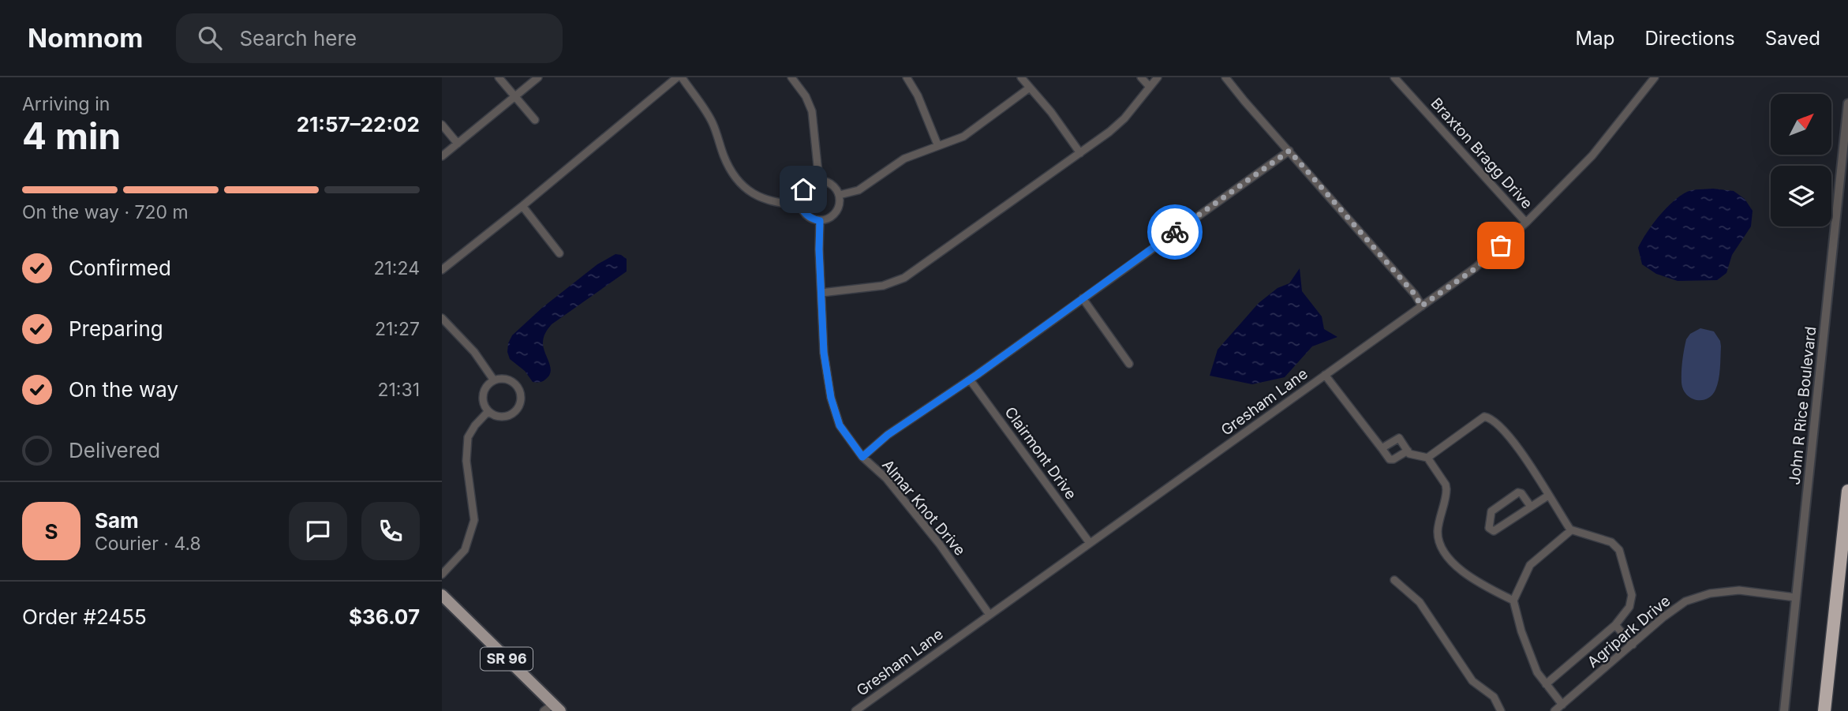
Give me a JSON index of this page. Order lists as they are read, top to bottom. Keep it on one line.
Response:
{"streets":{"main road":["SR 96"],"street":["Braxton Bragg Drive","Gresham Lane","John R Rice Boulevard","Clairmont Drive","Almar Knot Drive","Agripark Drive"]},"crossings":[["Braxton Bragg Drive","Gresham Lane"],["Gresham Lane","Clairmont Drive"],["Gresham Lane","Almar Knot Drive"],["John R Rice Boulevard","Agripark Drive"]],"north":"top right","page":{"header":"Nomnom","search":"Search here","nav":["Map","Directions","Saved"],"heading":["4 min","Arriving in","21:57–22:02"],"panel":["Sam","Courier · 4.8","Order #2455","$36.07"],"bar":"On the way · 720 m","list":[["Confirmed","21:24"],["Preparing","21:27"],["On the way","21:31"],"Delivered"],"round":"S"}}
